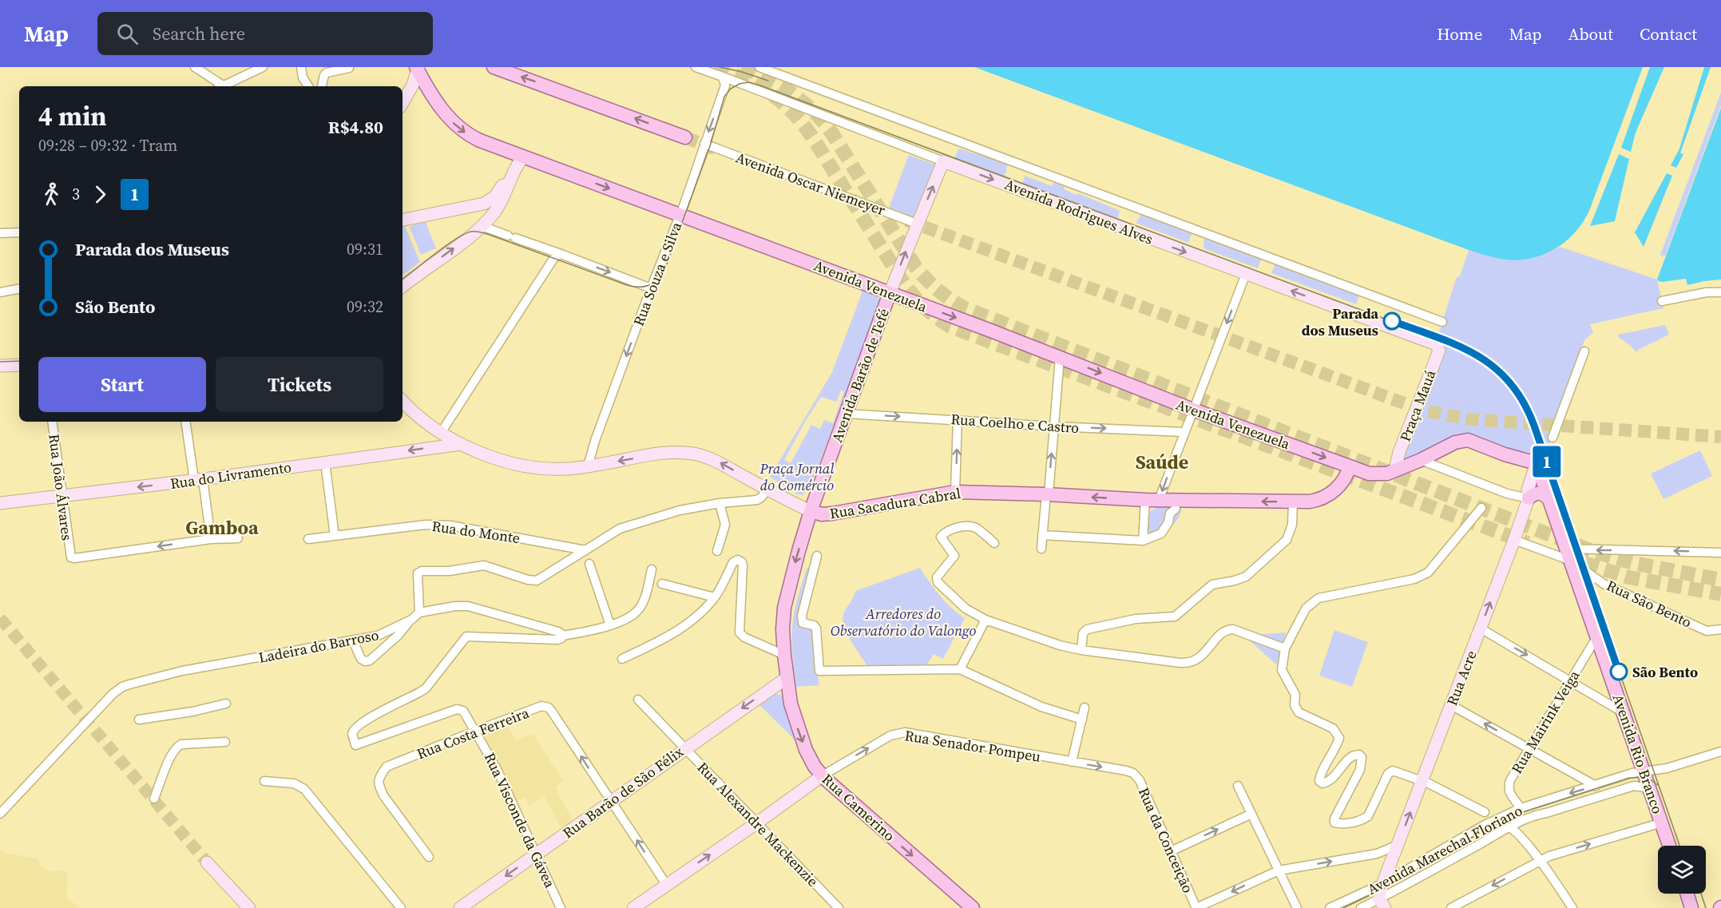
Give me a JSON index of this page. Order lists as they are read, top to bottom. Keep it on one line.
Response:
{"streets":{"main road":["Avenida Venezuela","Avenida Barão de Tefé","Praça Mauá","Rua Sacadura Cabral","Avenida Rio Branco","Rua Camerino"],"street":["Avenida Oscar Niemeyer","Avenida Rodrigues Alves","Rua Souza e Silva","Rua Coelho e Castro","Rua do Livramento","Rua João Álvares","Rua do Monte","Rua São Bento","Ladeira do Barroso","Rua Acre","Rua Mairink Veiga","Rua Costa Ferreira","Rua Senador Pompeu","Rua Barão de São Félix","Rua Visconde da Gávea","Rua Alexandre Mackenzie","Rua da Conceição","Avenida Marechal Floriano"]},"crossings":[["Avenida Oscar Niemeyer","Rua Souza e Silva"],["Avenida Oscar Niemeyer","Avenida Barão de Tefé"],["Avenida Rodrigues Alves","Rua Souza e Silva"],["Avenida Rodrigues Alves","Avenida Barão de Tefé"],["Avenida Rodrigues Alves","Praça Mauá"],["Rua Souza e Silva","Avenida Venezuela"],["Rua Souza e Silva","Rua Sacadura Cabral"],["Avenida Venezuela","Avenida Barão de Tefé"],["Avenida Venezuela","Praça Mauá"],["Avenida Venezuela","Rua Sacadura Cabral"],["Avenida Barão de Tefé","Rua Coelho e Castro"],["Avenida Barão de Tefé","Rua Sacadura Cabral"],["Avenida Barão de Tefé","Rua Camerino"],["Praça Mauá","Rua Sacadura Cabral"],["Praça Mauá","Rua Acre"],["Praça Mauá","Avenida Rio Branco"],["Rua do Livramento","Rua João Álvares"],["Rua do Livramento","Rua Sacadura Cabral"],["Rua Sacadura Cabral","Rua Camerino"],["Rua São Bento","Rua Acre"],["Rua São Bento","Avenida Rio Branco"],["Rua Acre","Avenida Rio Branco"],["Rua Acre","Avenida Marechal Floriano"],["Rua Mairink Veiga","Avenida Rio Branco"],["Rua Mairink Veiga","Avenida Marechal Floriano"],["Rua Costa Ferreira","Rua Senador Pompeu"],["Rua Costa Ferreira","Rua Barão de São Félix"],["Rua Costa Ferreira","Rua Visconde da Gávea"],["Rua Senador Pompeu","Rua Camerino"],["Rua Senador Pompeu","Rua Alexandre Mackenzie"],["Rua Senador Pompeu","Rua da Conceição"],["Avenida Rio Branco","Avenida Marechal Floriano"],["Rua Barão de São Félix","Rua Camerino"],["Rua Barão de São Félix","Rua Visconde da Gávea"],["Rua Barão de São Félix","Rua Alexandre Mackenzie"]],"one_way":["Rua Souza e Silva","Avenida Venezuela","Avenida Barão de Tefé","Rua Coelho e Castro","Rua do Livramento","Rua Acre","Rua Costa Ferreira","Rua Senador Pompeu","Rua Camerino"],"districts":["Saúde","Gamboa"],"parks":["Praça Jornal do Comércio","Arredores do Observatório do Valongo"],"places":["Parada dos Museus","São Bento"],"lines":["tram line 1"],"page":{"header":"Map","search":"Search here","nav":["Home","Map","About","Contact"],"on_map":"1","heading":["4 min","09:28 – 09:32 · Tram","R$4.80"],"legs":["3","1"],"list":[{"name":"Parada dos Museus","value":"09:31"},{"name":"São Bento","value":"09:32"}],"buttons":["Start","Tickets"]}}
